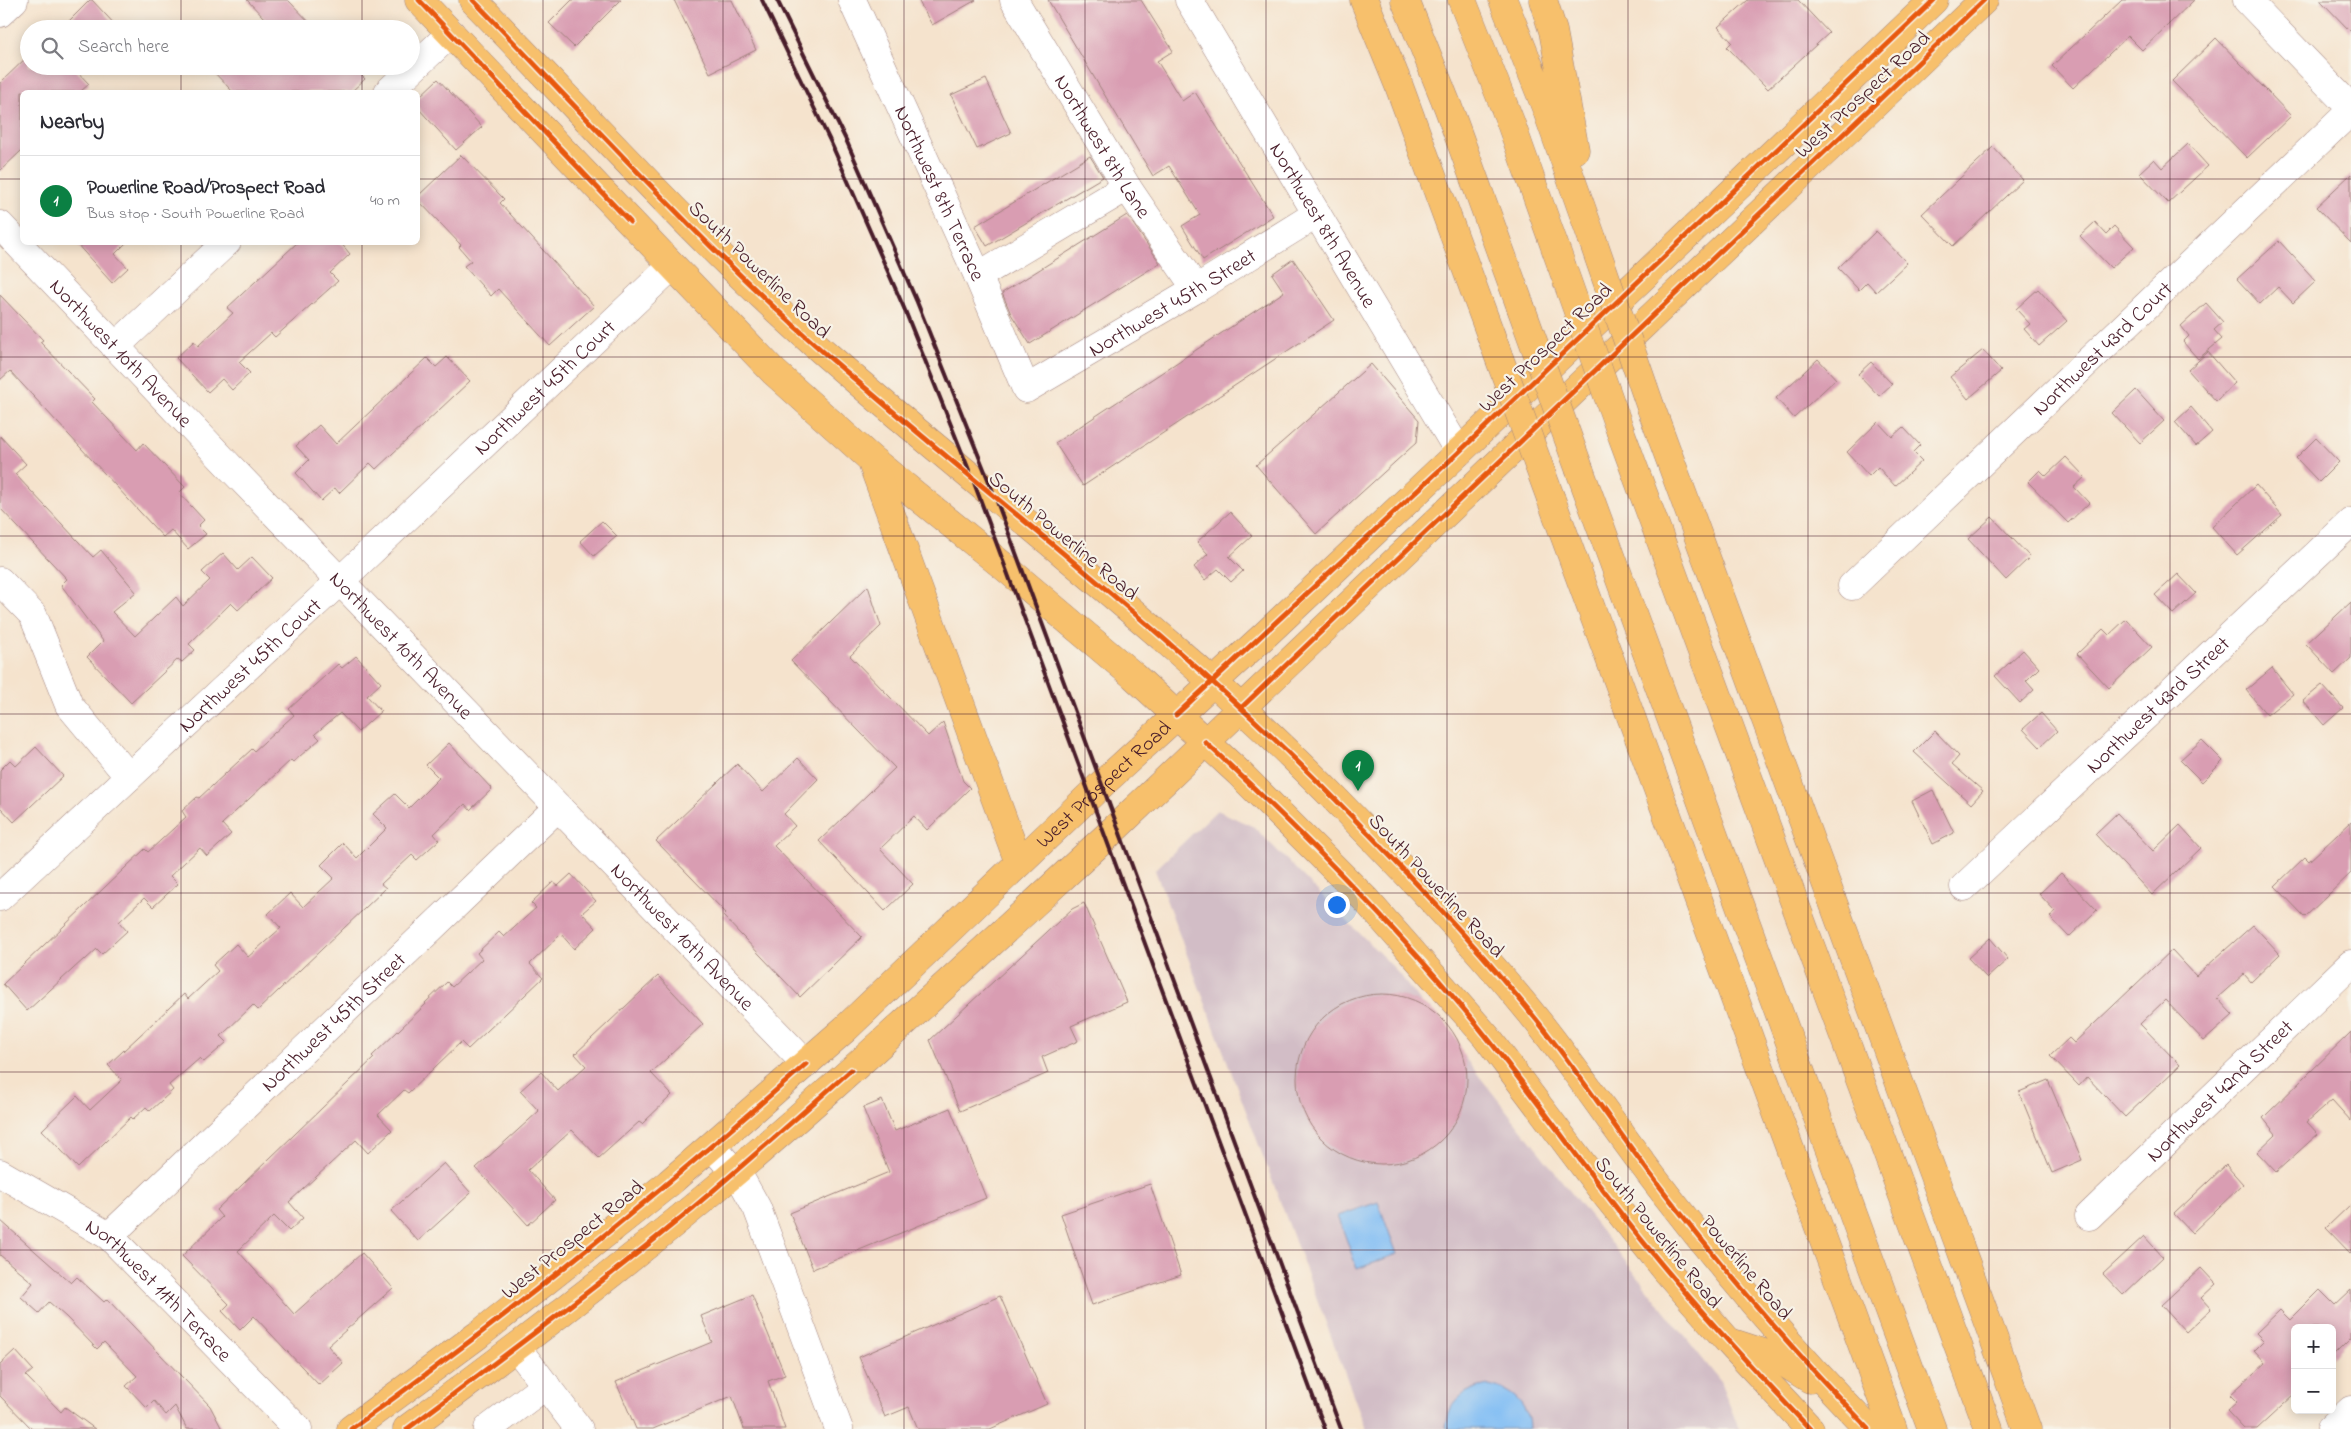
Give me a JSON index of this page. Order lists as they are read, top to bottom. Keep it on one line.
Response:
{"streets":{"main road":["West Prospect Road","South Powerline Road","Powerline Road"],"street":["Northwest 8th Lane","Northwest 8th Terrace","Northwest 8th Avenue","Northwest 45th Street","Northwest 43rd Court","Northwest 10th Avenue","Northwest 45th Court","Northwest 43rd Street","Northwest 42nd Street","Northwest 11th Terrace"]},"crossings":[["West Prospect Road","Northwest 8th Avenue"],["West Prospect Road","South Powerline Road"],["West Prospect Road","Northwest 10th Avenue"],["Northwest 8th Lane","Northwest 45th Street"],["Northwest 8th Terrace","Northwest 45th Street"],["Northwest 8th Avenue","Northwest 45th Street"],["South Powerline Road","Northwest 45th Court"],["South Powerline Road","Powerline Road"],["Northwest 45th Street","Northwest 10th Avenue"],["Northwest 45th Street","Northwest 11th Terrace"],["Northwest 10th Avenue","Northwest 45th Court"]],"page":{"search":"Search here","heading":"Nearby","list":[{"mark":"1","name":"Powerline Road/Prospect Road","note":"Bus stop · South Powerline Road","value":"40 m"}],"pins":"1","map_buttons":["+","−"]}}
